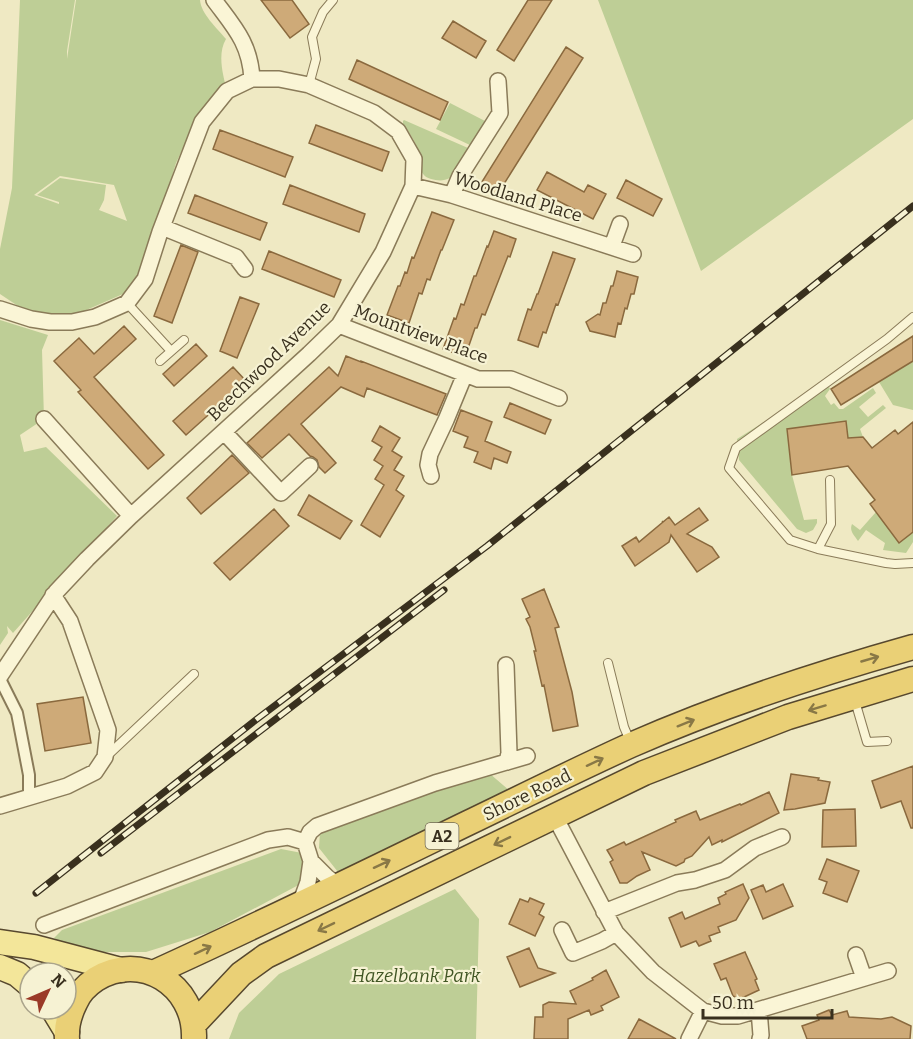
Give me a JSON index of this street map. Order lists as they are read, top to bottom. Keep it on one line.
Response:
{"streets":{"highway":["Shore Road","A2"],"street":["Woodland Place","Mountview Place","Beechwood Avenue"]},"crossings":[["Woodland Place","Beechwood Avenue"],["Mountview Place","Beechwood Avenue"],["Shore Road","A2"]],"parks":["Hazelbank Park"],"scale_bar":"50 m","north":"top right"}
